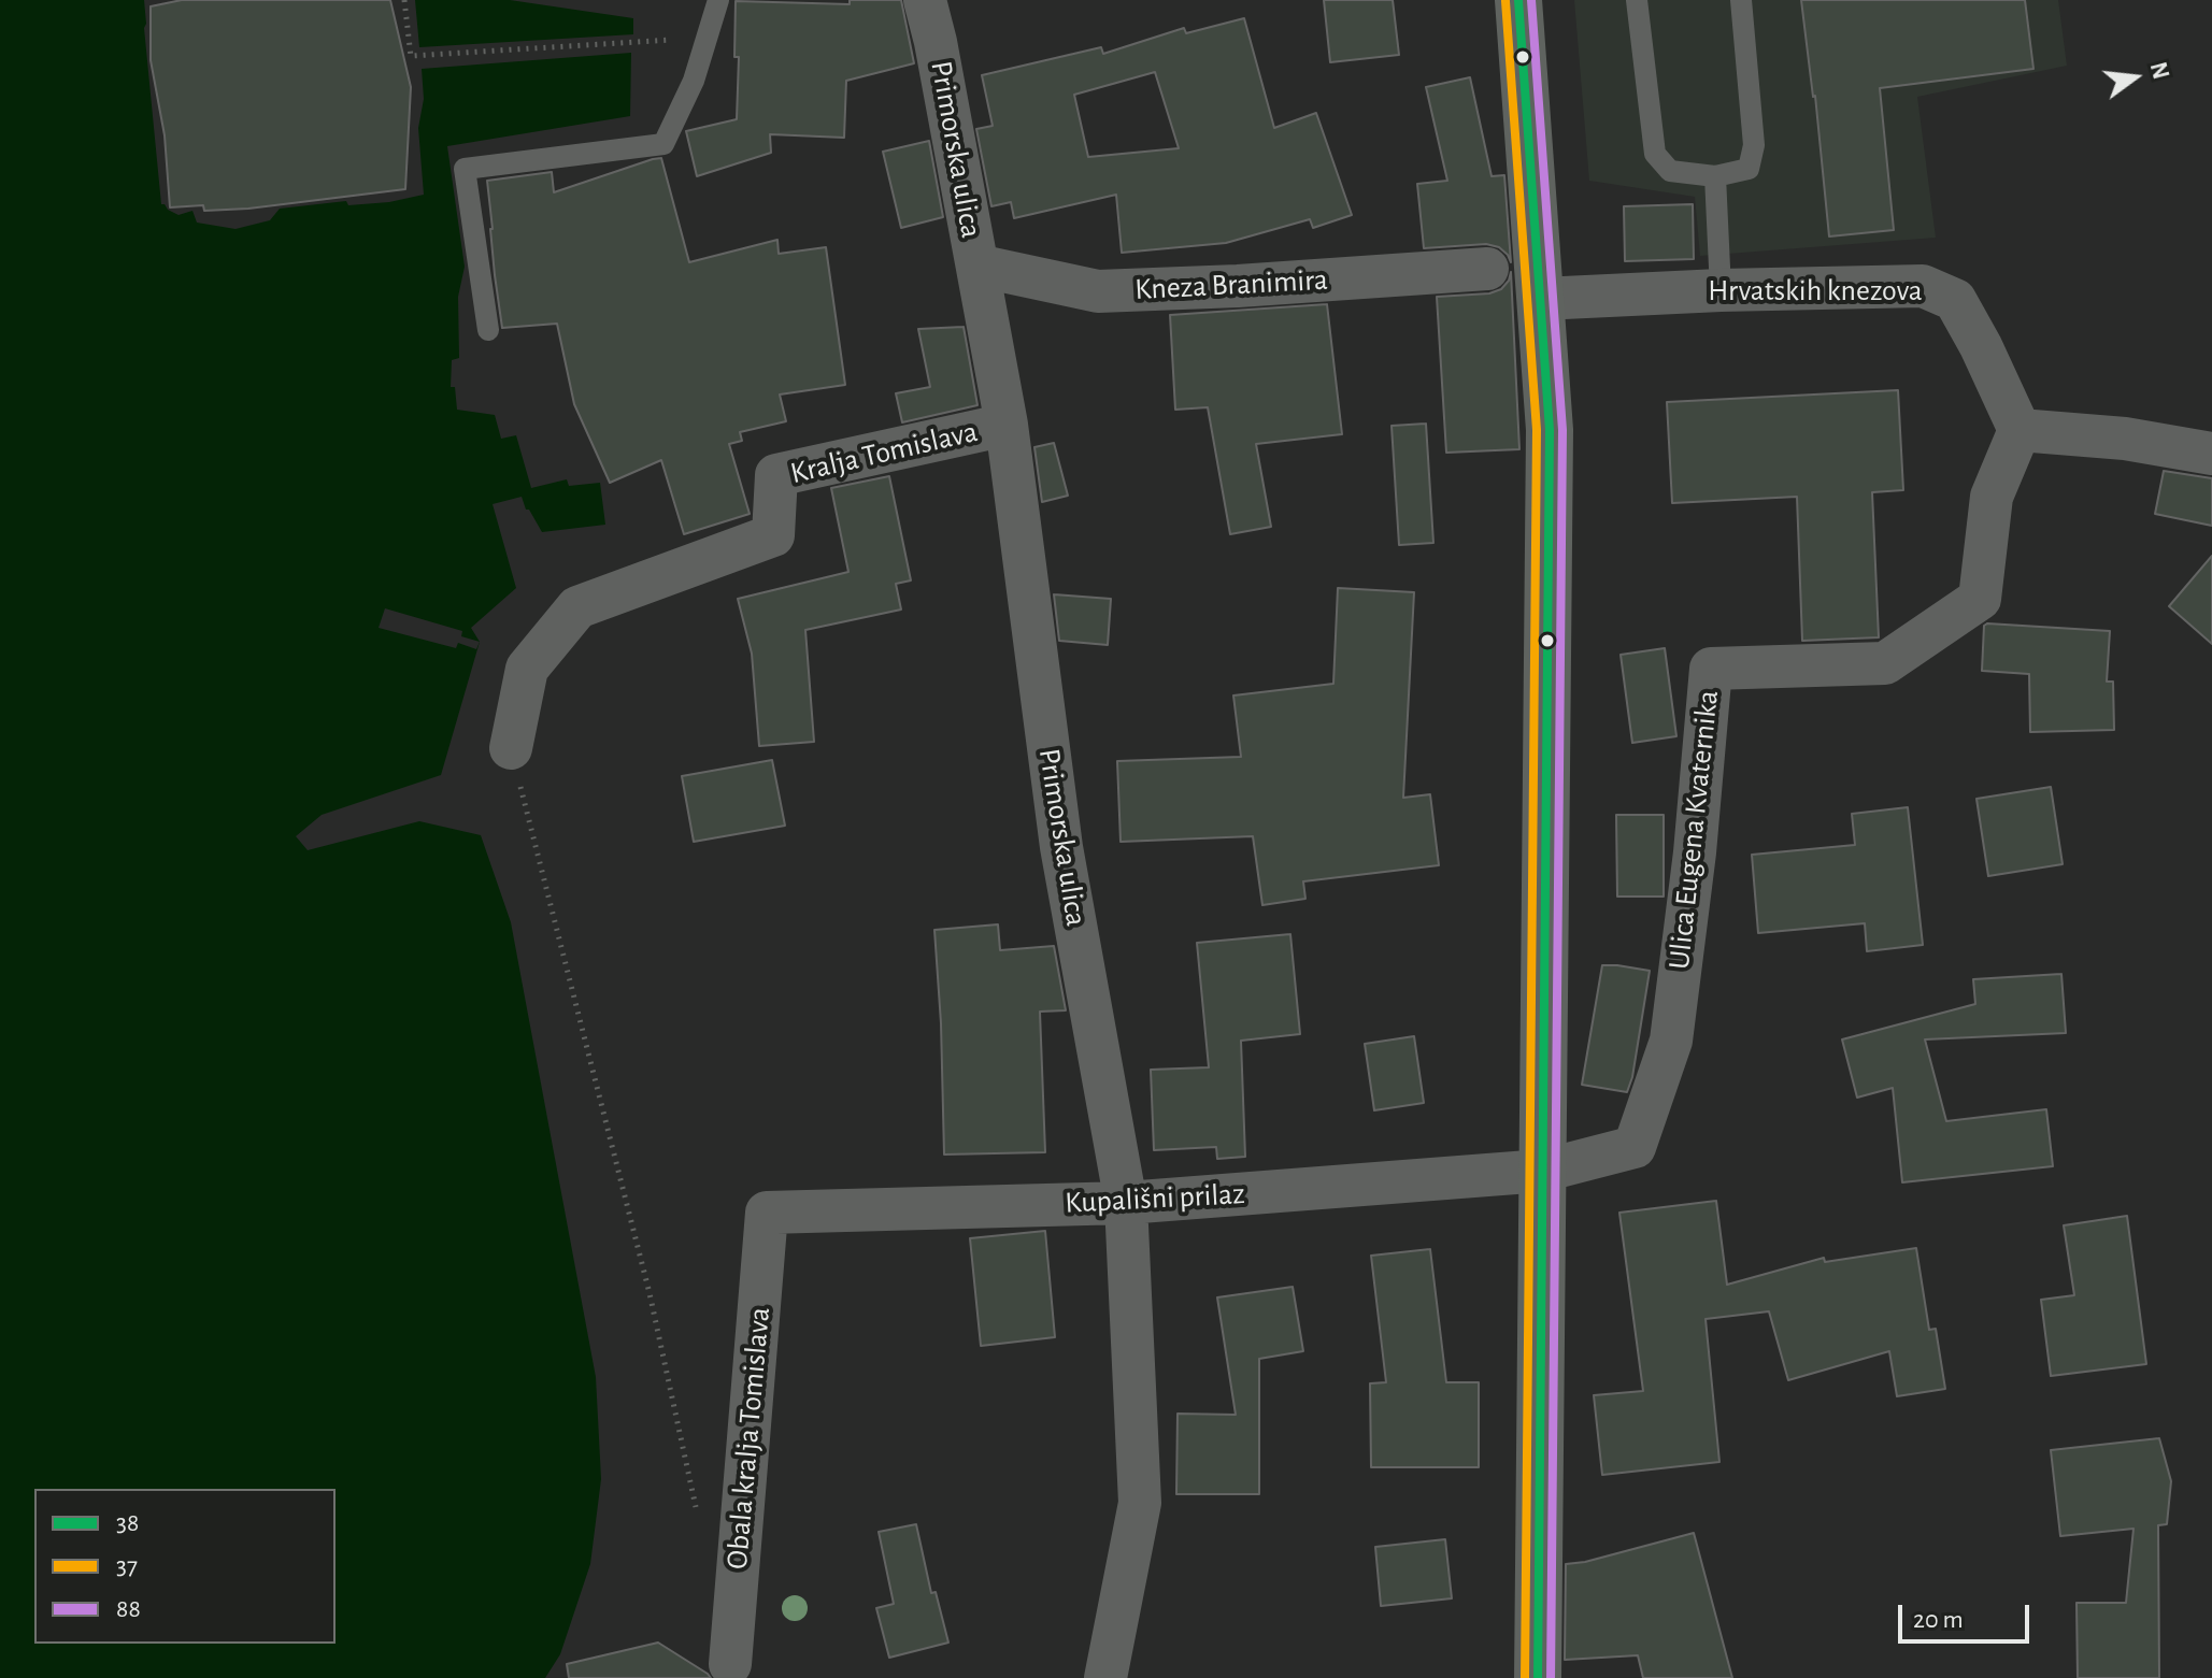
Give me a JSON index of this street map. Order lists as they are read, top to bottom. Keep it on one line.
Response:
{"streets":{"street":["Primorska ulica","Kneza Branimira","Hrvatskih knezova","Kralja Tomislava","Ulica Eugena Kvaternika","Kupališni prilaz","Obala kralja Tomislava"]},"crossings":[["Primorska ulica","Kneza Branimira"],["Primorska ulica","Kralja Tomislava"],["Primorska ulica","Kupališni prilaz"],["Hrvatskih knezova","Ulica Eugena Kvaternika"],["Ulica Eugena Kvaternika","Kupališni prilaz"],["Kupališni prilaz","Obala kralja Tomislava"]],"lines":["transit line 38","transit line 88","transit line 37"],"legend":["38","37","88"],"scale_bar":"20 m","north":"right"}
